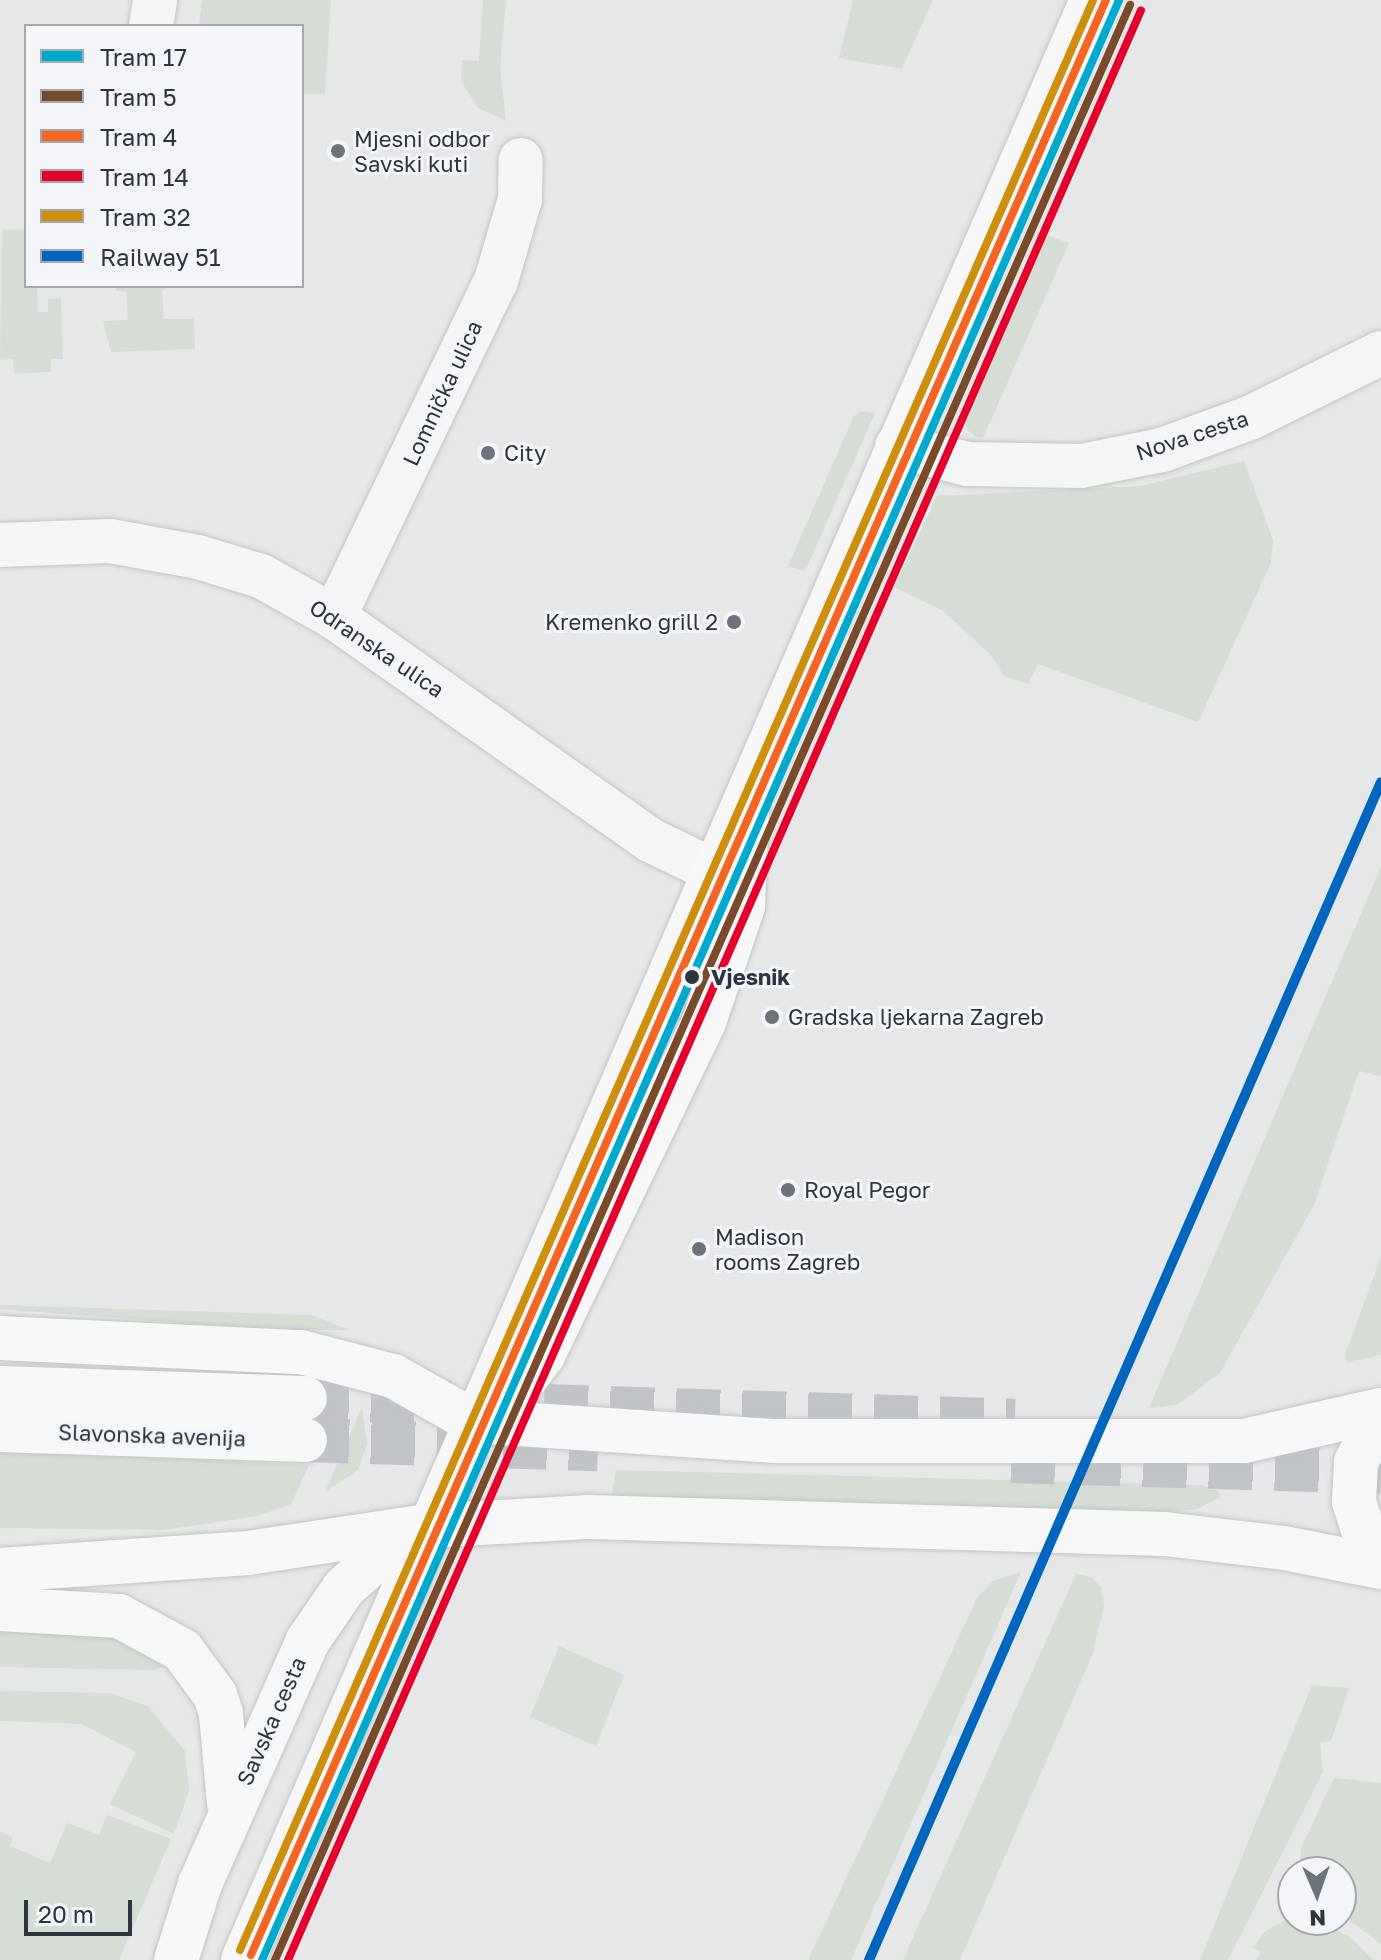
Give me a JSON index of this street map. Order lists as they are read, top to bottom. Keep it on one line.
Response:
{"streets":{"main road":["Slavonska avenija","Savska cesta"],"street":["Lomnička ulica","Nova cesta","Odranska ulica"]},"crossings":[["Lomnička ulica","Odranska ulica"]],"places":["Mjesni odbor Savski kuti","City","Kremenko grill 2","Vjesnik","Gradska ljekarna Zagreb","Royal Pegor","Madison rooms Zagreb"],"lines":["tram line 17","tram line 4","tram line 32","tram line 5","tram line 14","rail line 51"],"legend":["Tram 17","Tram 5","Tram 4","Tram 14","Tram 32","Railway 51"],"scale_bar":"20 m","north":"bottom"}
